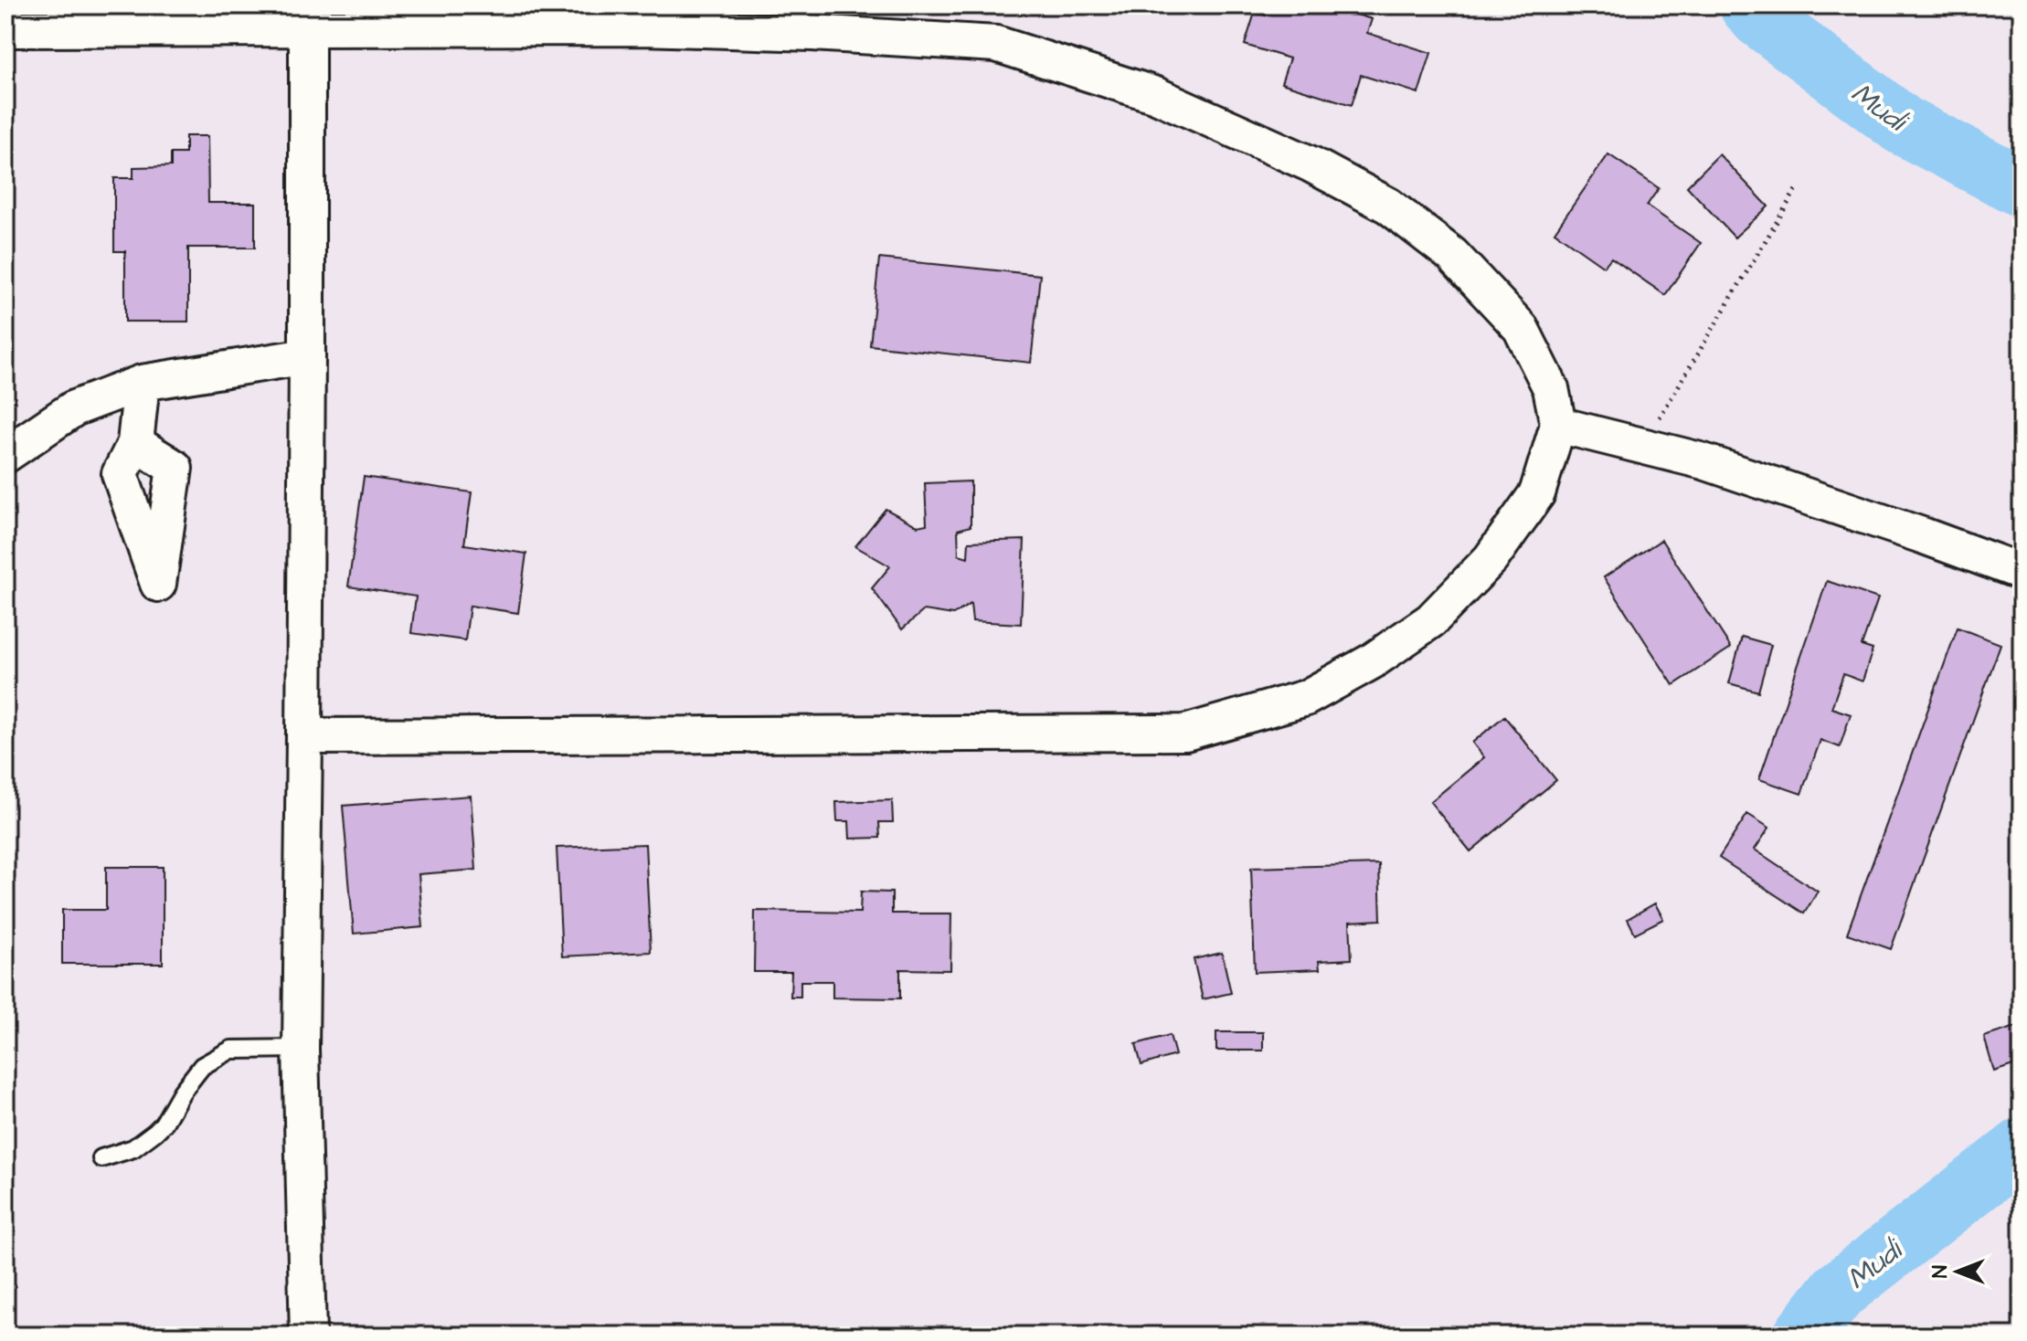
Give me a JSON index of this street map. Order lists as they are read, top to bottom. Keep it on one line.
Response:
{"water":["Mudi"],"north":"left"}
